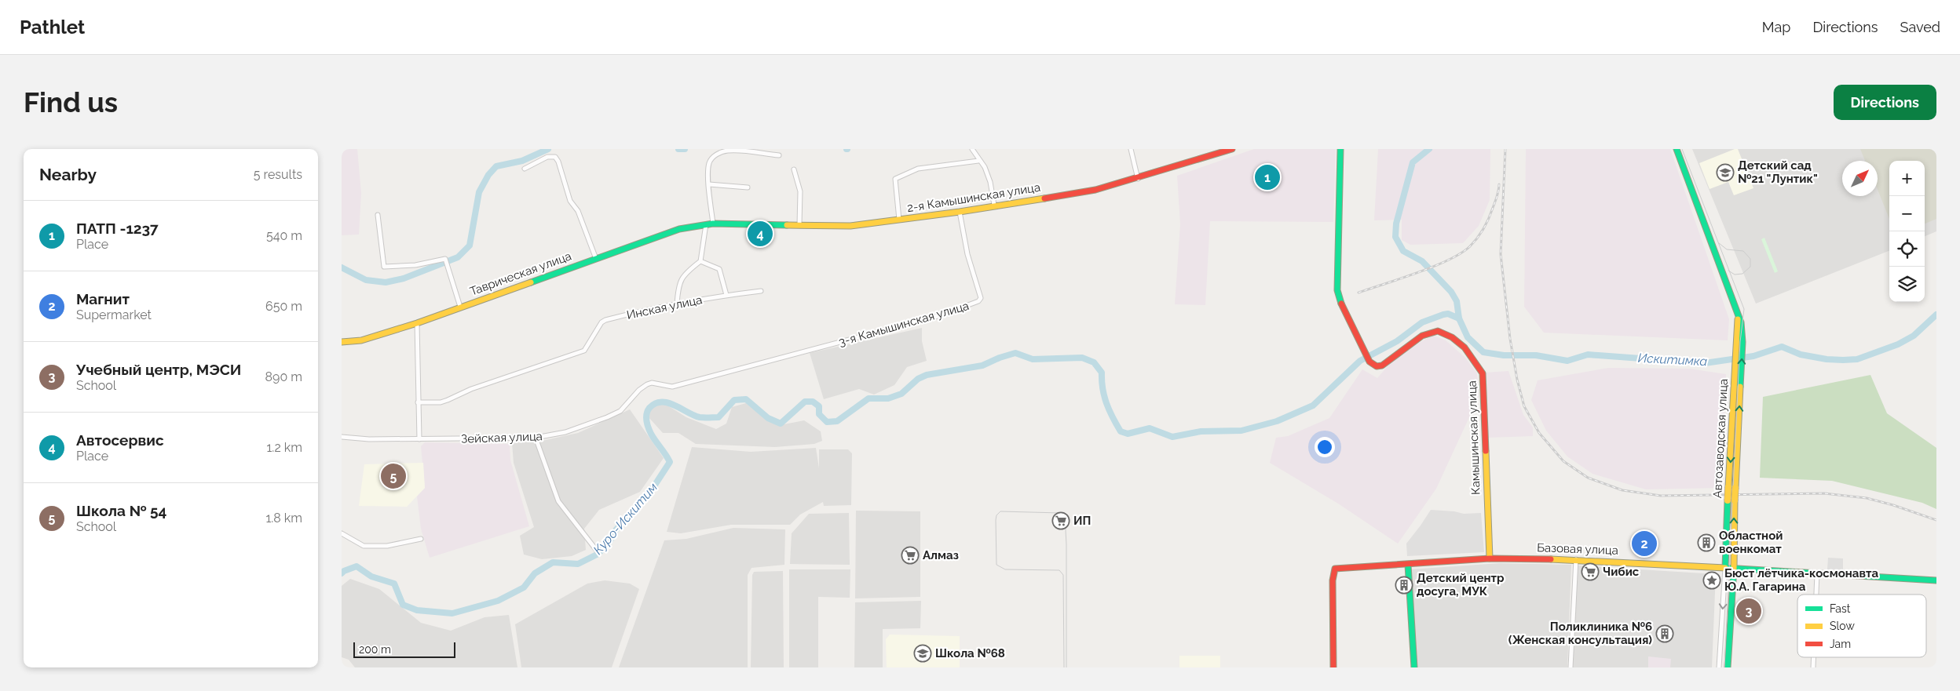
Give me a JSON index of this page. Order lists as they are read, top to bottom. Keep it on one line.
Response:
{"streets":{"main road":["2-я Камышинская улица","Таврическая улица","Камышинская улица","Автозаводская улица","Базовая улица"],"street":["Инская улица","3-я Камышинская улица","Зейская улица"]},"crossings":[["2-я Камышинская улица","Таврическая улица"],["2-я Камышинская улица","3-я Камышинская улица"],["3-я Камышинская улица","Зейская улица"],["Камышинская улица","Базовая улица"],["Автозаводская улица","Базовая улица"]],"water":["Искитимка","Куро-Искитим"],"places":{"school or university":["Детский сад №21 \"Лунтик\"","Школа №68"],"supermarket":["ИП","Алмаз","Чибис"],"building":["Областной военкомат","Детский центр досуга, МУК","Поликлиника №6 (Женская консультация)"],"place":["Бюст лётчика-космонавта Ю.А. Гагарина"]},"legend":["Fast","Slow","Jam"],"scale_bar":"200 m","north":"top right","page":{"header":"Pathlet","nav":["Map","Directions","Saved"],"buttons":"Directions","title":"Find us","heading":["Nearby","5 results"],"map_buttons":["+","−"],"pins":["1","4","5","2","3"],"list":[{"mark":"1","name":"ПАТП -1237","note":"Place","value":"540 m"},{"mark":"2","name":"Магнит","note":"Supermarket","value":"650 m"},{"mark":"3","name":"Учебный центр, МЭСИ","note":"School","value":"890 m"},{"mark":"4","name":"Автосервис","note":"Place","value":"1.2 km"},{"mark":"5","name":"Школа № 54","note":"School","value":"1.8 km"}],"scale":"200 m"}}
